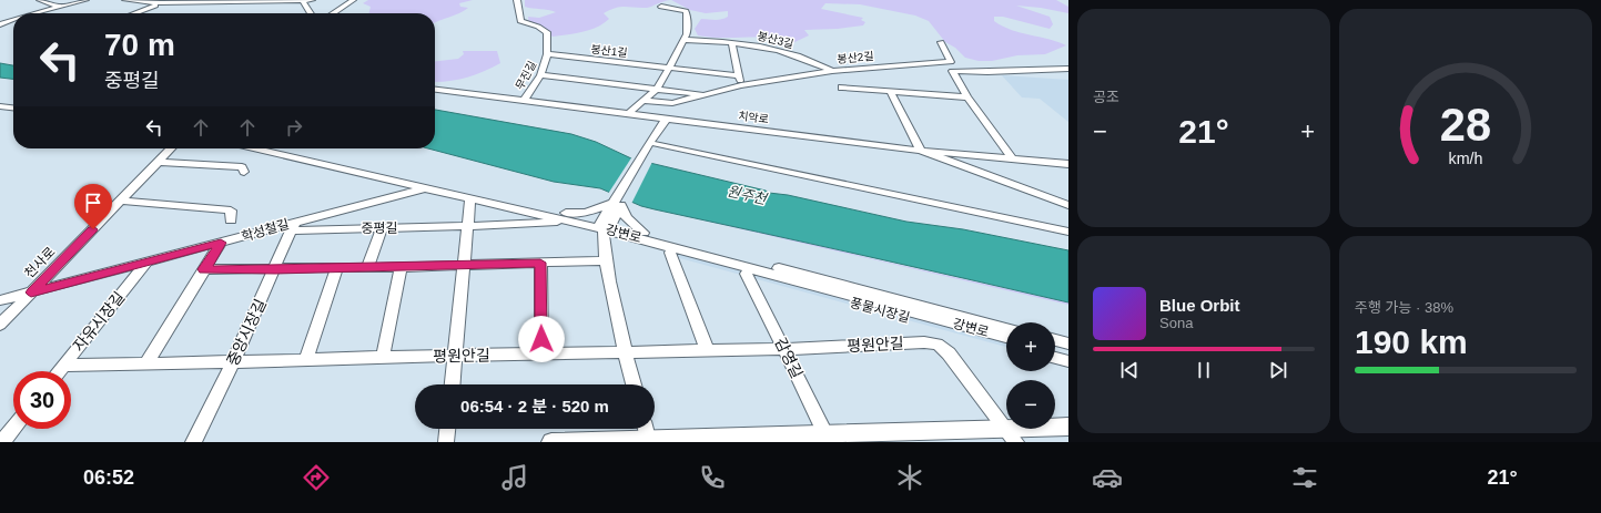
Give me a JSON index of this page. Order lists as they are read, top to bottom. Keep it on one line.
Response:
{"streets":{"street":["봉산3길","봉산1길","봉산2길","무진길","치악로","중평길","학성철길","강변로","천사로","풍물시장길","자유시장길","중앙시장길","평원안길","감영길"]},"crossings":[["봉산3길","봉산2길"],["봉산1길","무진길"],["무진길","치악로"],["중평길","학성철길"],["중평길","강변로"],["중평길","중앙시장길"],["학성철길","강변로"],["학성철길","천사로"],["학성철길","자유시장길"],["학성철길","중앙시장길"],["풍물시장길","감영길"],["자유시장길","평원안길"],["중앙시장길","평원안길"],["평원안길","감영길"]],"water":["원주천"],"page":{"tile":["공조",["주행 가능 · 38%","190 km"]],"turn":["70 m","중평길"],"heat":["−","21°","+"],"song":["Blue Orbit","Sona"],"map_buttons":["+","−"],"limit":"30","trip":"06:54 · 2 분 · 520 m","tabs":["06:52","21°"],"gauge":["28","km/h"]}}
